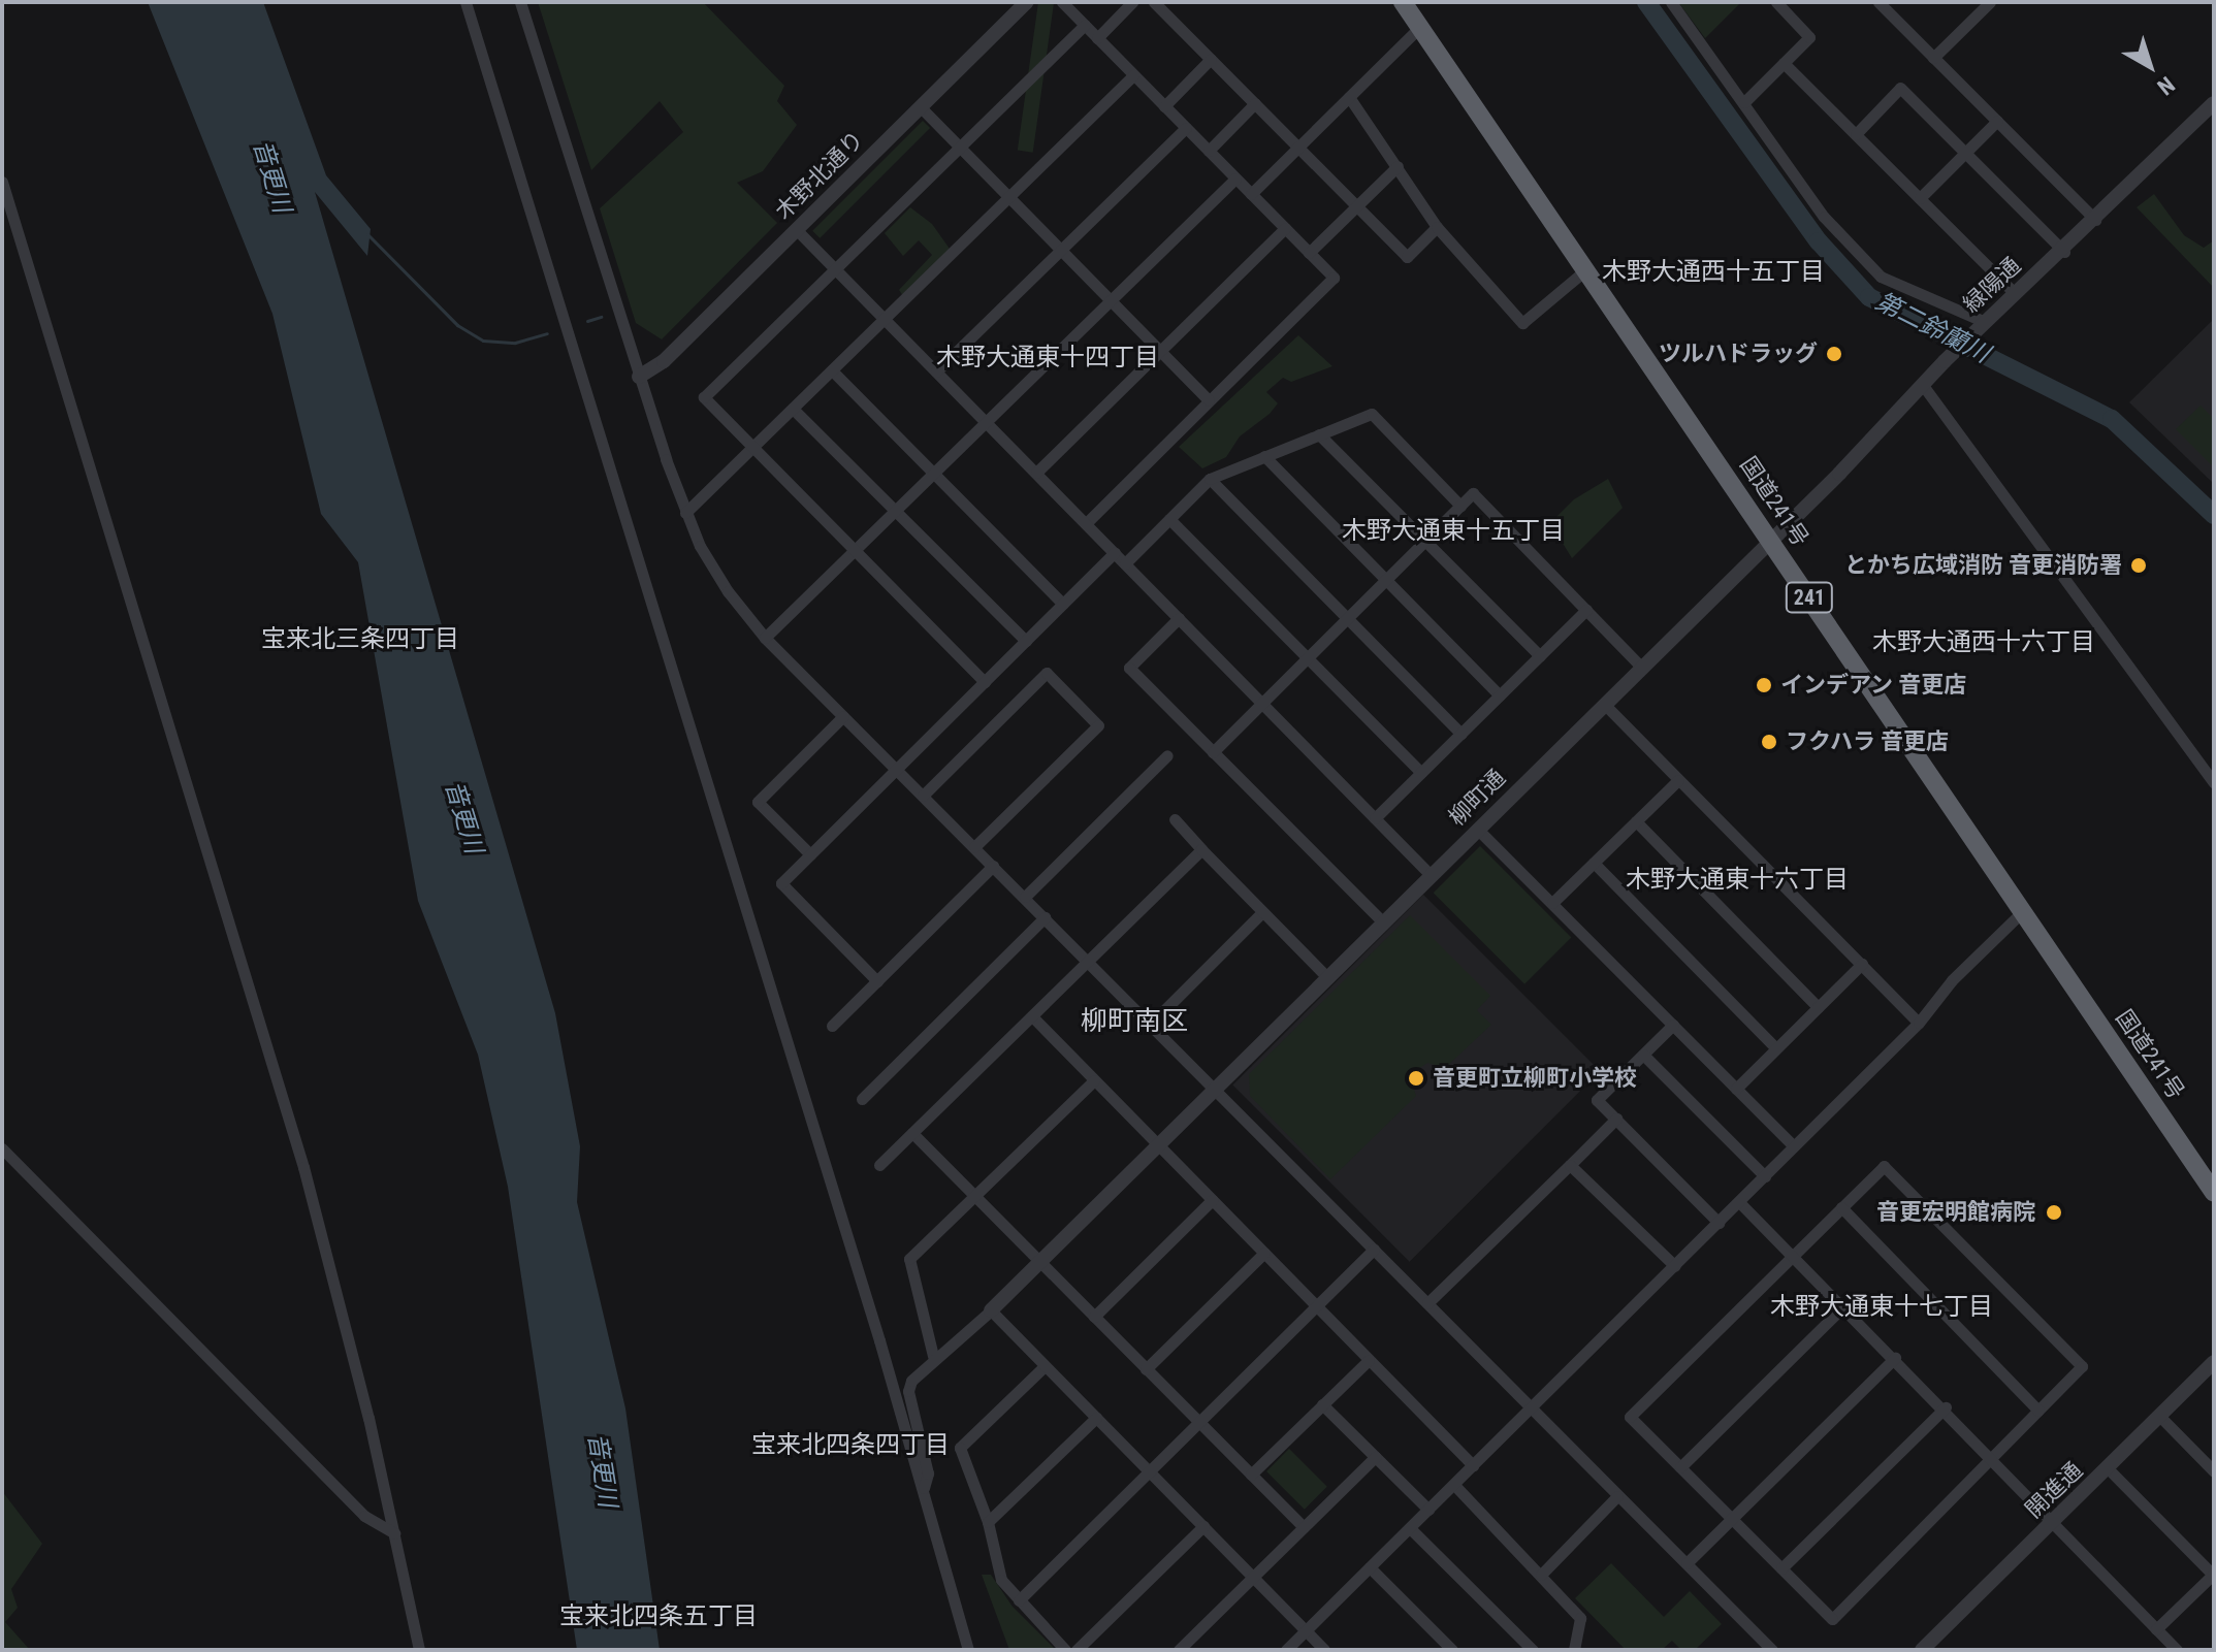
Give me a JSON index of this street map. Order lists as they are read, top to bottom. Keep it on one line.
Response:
{"streets":{"highway":["国道241号","241"],"street":["木野北通り","緑陽通","柳町通","開進通"]},"crossings":[["緑陽通","国道241号"],["緑陽通","柳町通"],["国道241号","柳町通"]],"districts":["木野大通西十五丁目","木野大通東十四丁目","木野大通東十五丁目","宝来北三条四丁目","木野大通西十六丁目","木野大通東十六丁目","柳町南区","木野大通東十七丁目","宝来北四条四丁目","宝来北四条五丁目"],"water":["音更川","第二鈴蘭川"],"places":["ツルハドラッグ","とかち広域消防 音更消防署","インデアン 音更店","フクハラ 音更店","音更町立柳町小学校","音更宏明館病院"],"north":"bottom right"}
